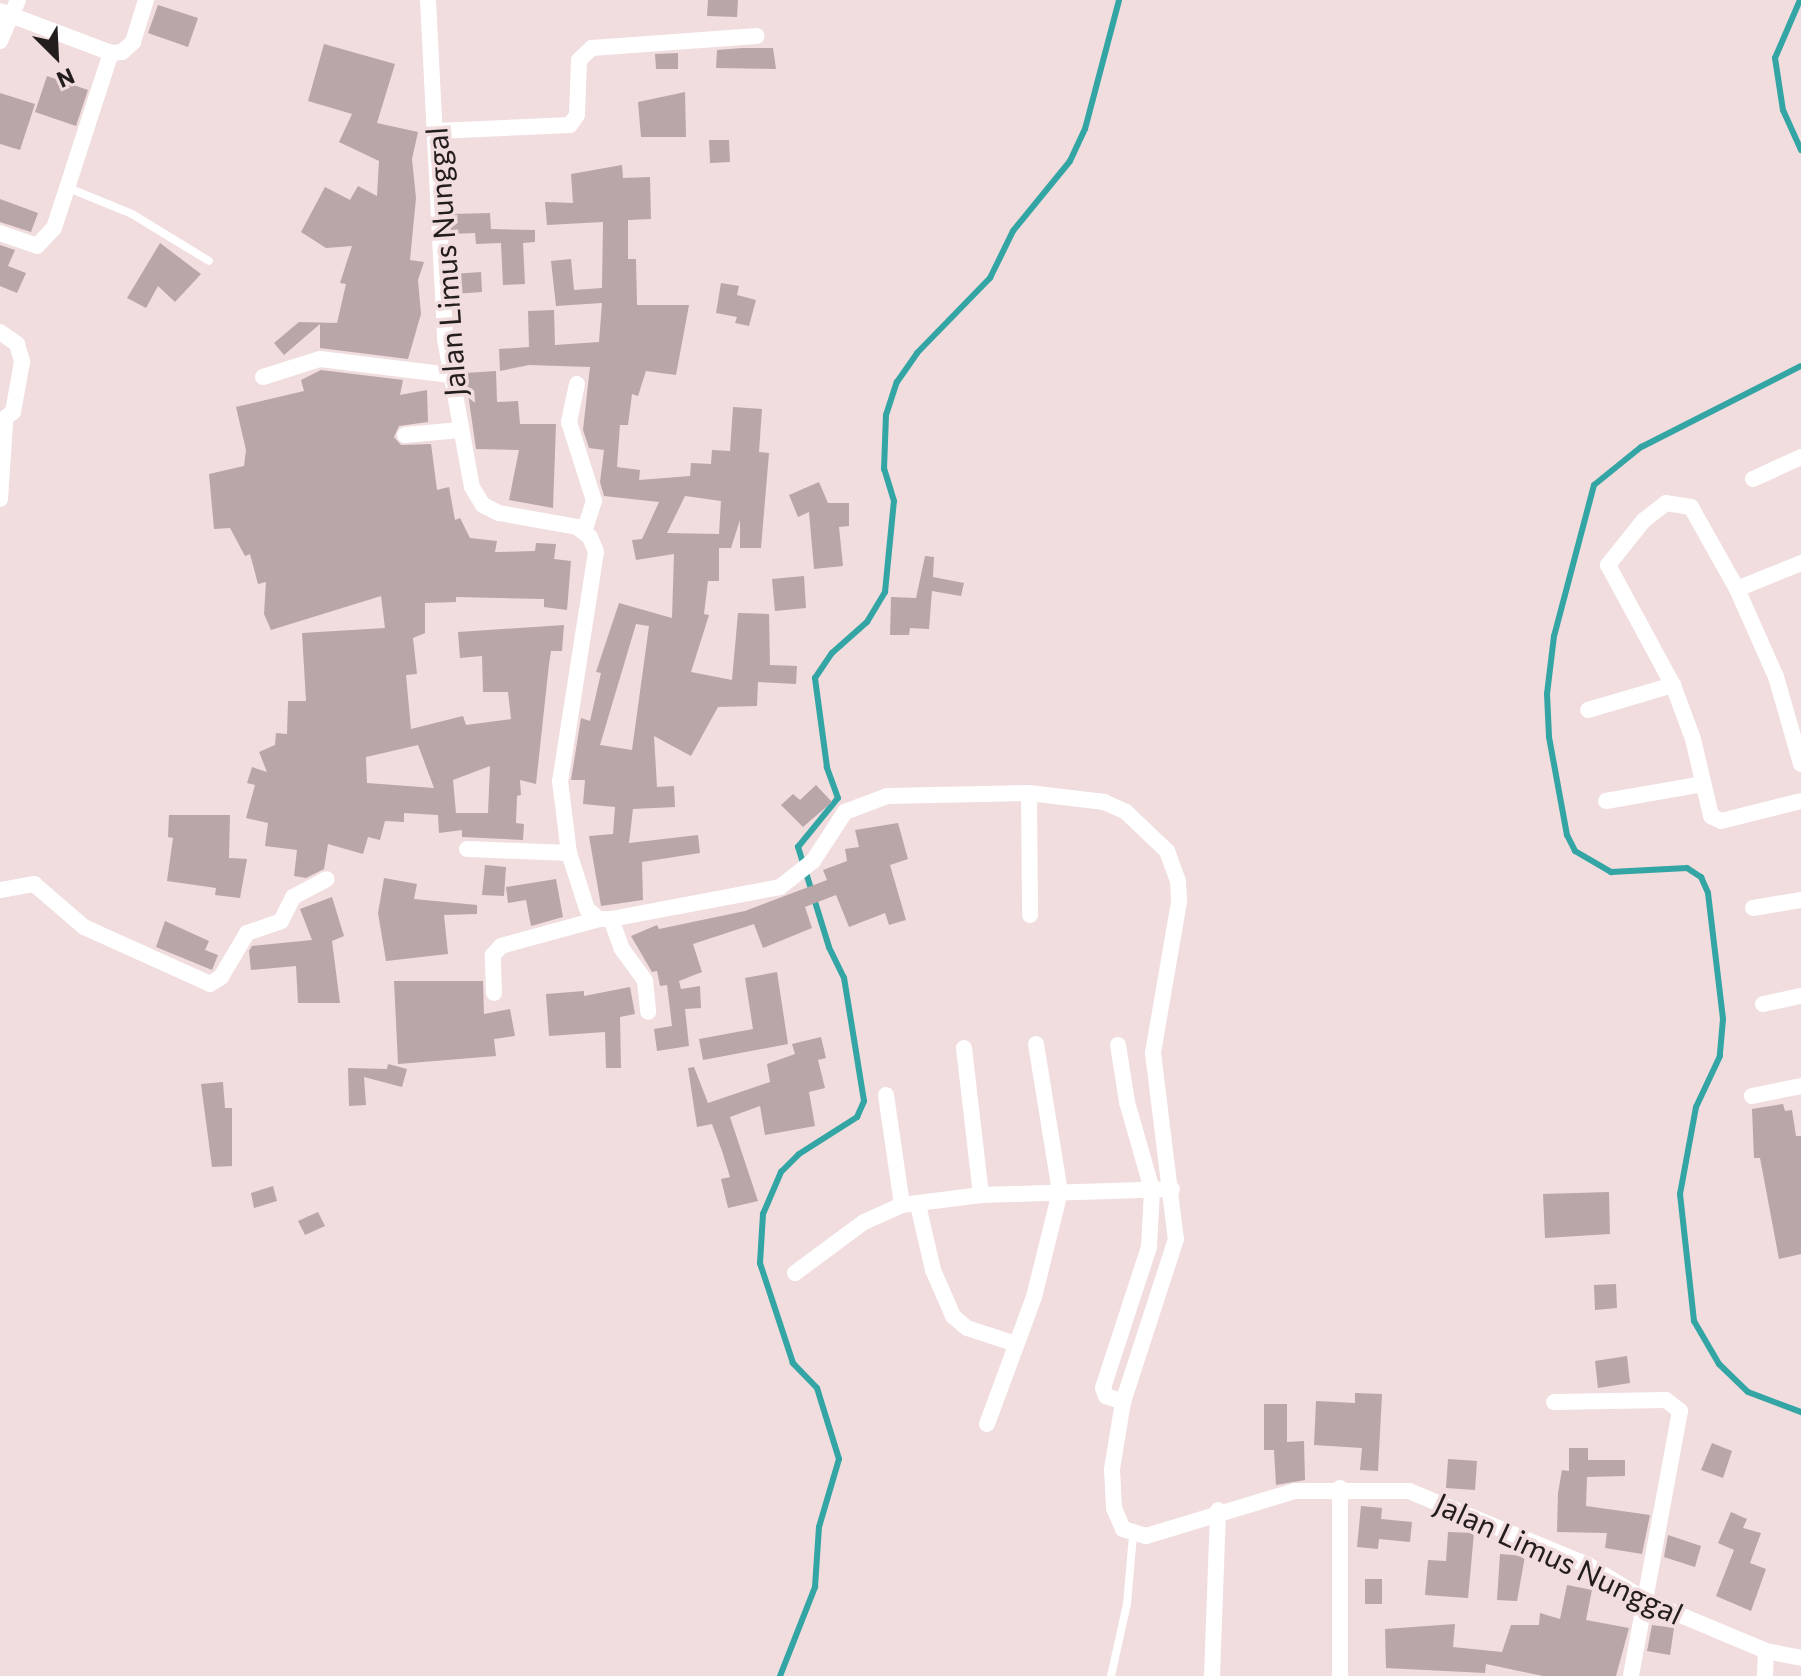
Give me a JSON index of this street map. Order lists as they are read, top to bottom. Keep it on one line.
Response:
{"streets":{"street":["Jalan Limus Nunggal"]},"north":"bottom right"}
